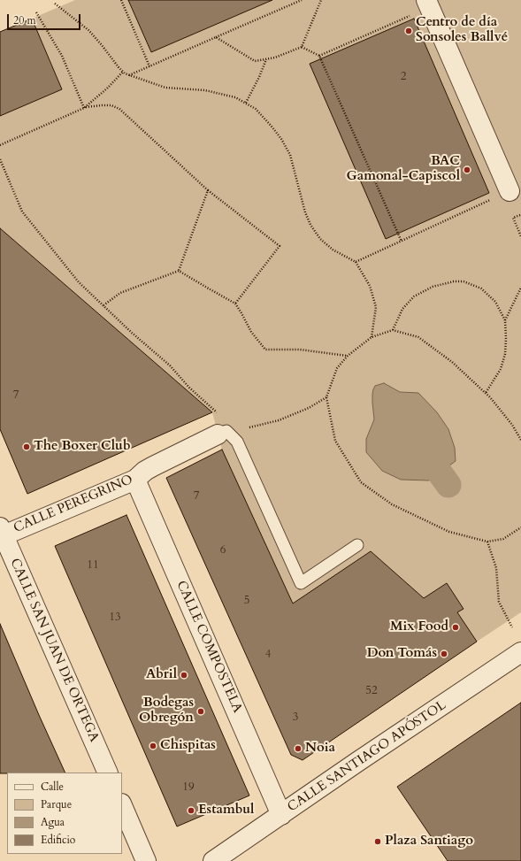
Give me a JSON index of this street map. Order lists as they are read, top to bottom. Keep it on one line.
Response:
{"streets":{"street":["CALLE PEREGRINO","CALLE COMPOSTELA","CALLE SAN JUAN DE ORTEGA","CALLE SANTIAGO APÓSTOL"]},"crossings":[["CALLE PEREGRINO","CALLE COMPOSTELA"],["CALLE PEREGRINO","CALLE SAN JUAN DE ORTEGA"],["CALLE COMPOSTELA","CALLE SANTIAGO APÓSTOL"]],"places":["Centro de día Sonsoles Ballvé","BAC Gamonal-Capiscol","The Boxer Club","Mix Food","Don Tomás","Abril","Bodegas Obregón","Chispitas","Noia","Estambul","Plaza Santiago"],"house_numbers":["2","7","7","6","11","5","13","4","52","3","19"],"legend":["Calle","Parque","Agua","Edificio"],"scale_bar":"20 m"}
